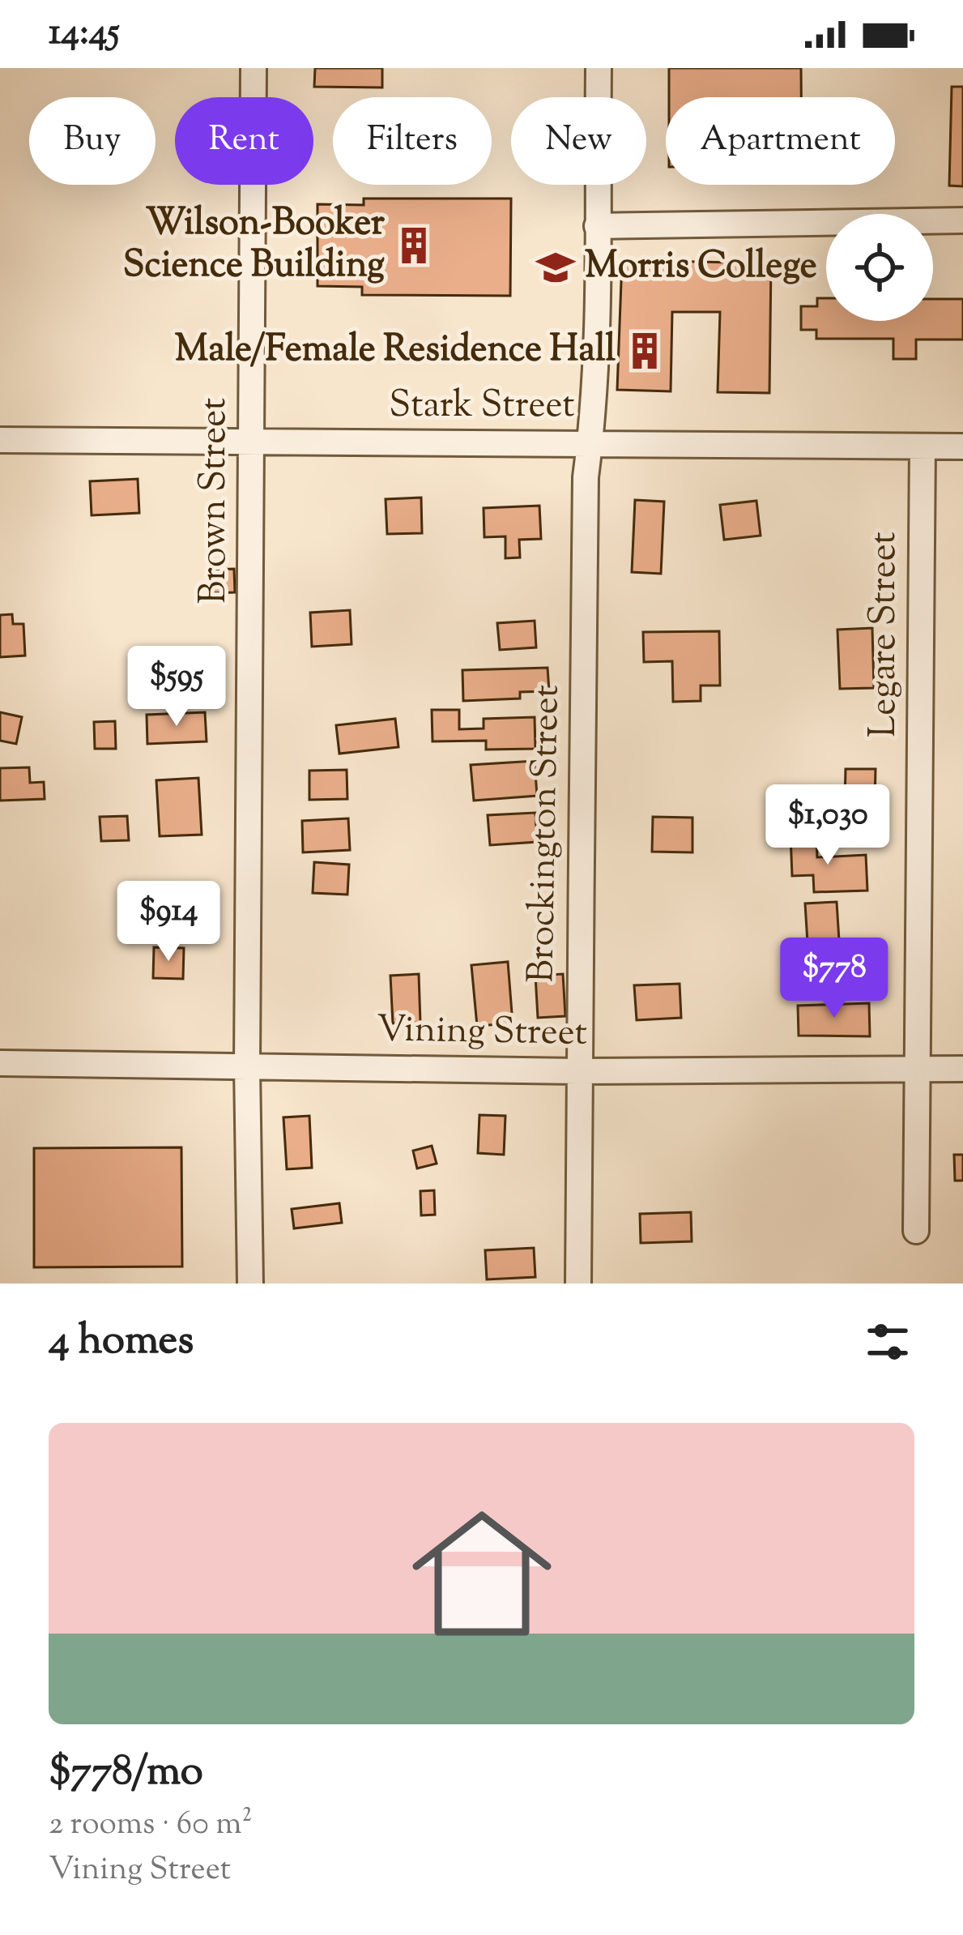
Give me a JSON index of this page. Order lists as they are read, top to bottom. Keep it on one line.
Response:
{"streets":{"street":["Stark Street","Brown Street","Legare Street","Brockington Street","Vining Street"]},"crossings":[["Stark Street","Brown Street"],["Stark Street","Legare Street"],["Stark Street","Brockington Street"],["Brown Street","Vining Street"],["Legare Street","Vining Street"],["Brockington Street","Vining Street"]],"places":{"building":["Wilson-Booker Science Building","Male/Female Residence Hall"],"school or university":["Morris College"]},"page":{"status":"14:45","chip":["Buy","Rent","Filters","New","Apartment"],"price":["$595","$1,030","$914","$778"],"heading":"4 homes","list":[{"name":"$778/mo","note":"2 rooms · 60 m² · Vining Street"}]}}
